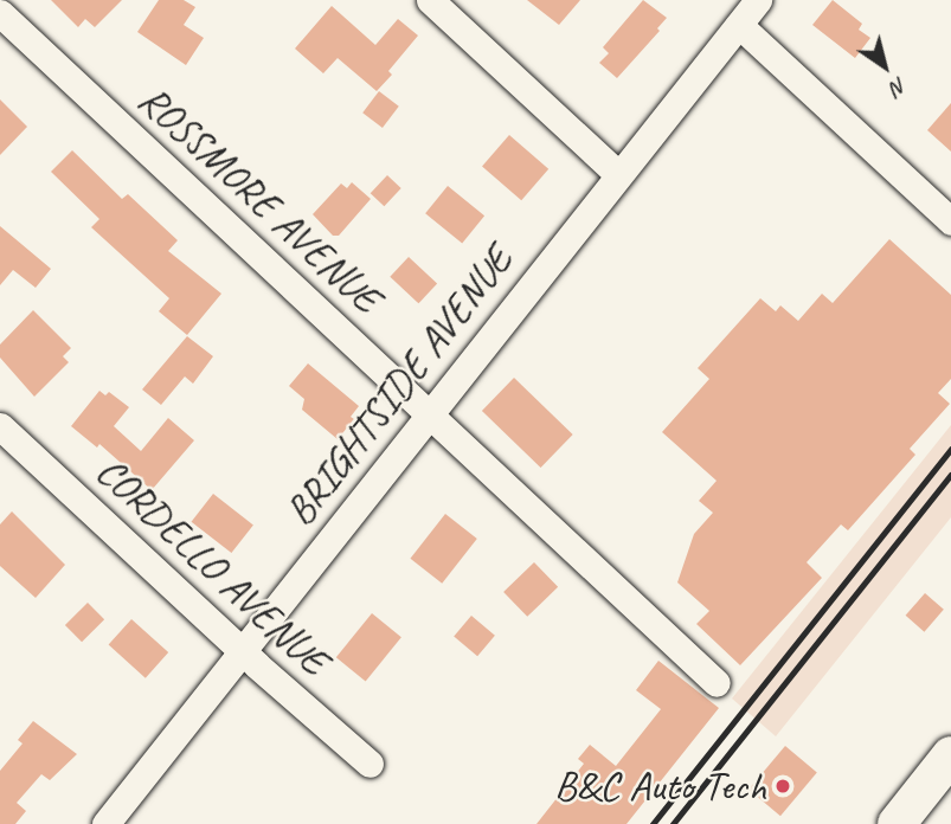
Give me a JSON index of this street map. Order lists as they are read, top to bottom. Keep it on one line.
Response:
{"streets":{"street":["ROSSMORE AVENUE","BRIGHTSIDE AVENUE","CORDELLO AVENUE"]},"crossings":[["ROSSMORE AVENUE","BRIGHTSIDE AVENUE"],["BRIGHTSIDE AVENUE","CORDELLO AVENUE"]],"places":["B&C Auto Tech"],"north":"bottom right"}
